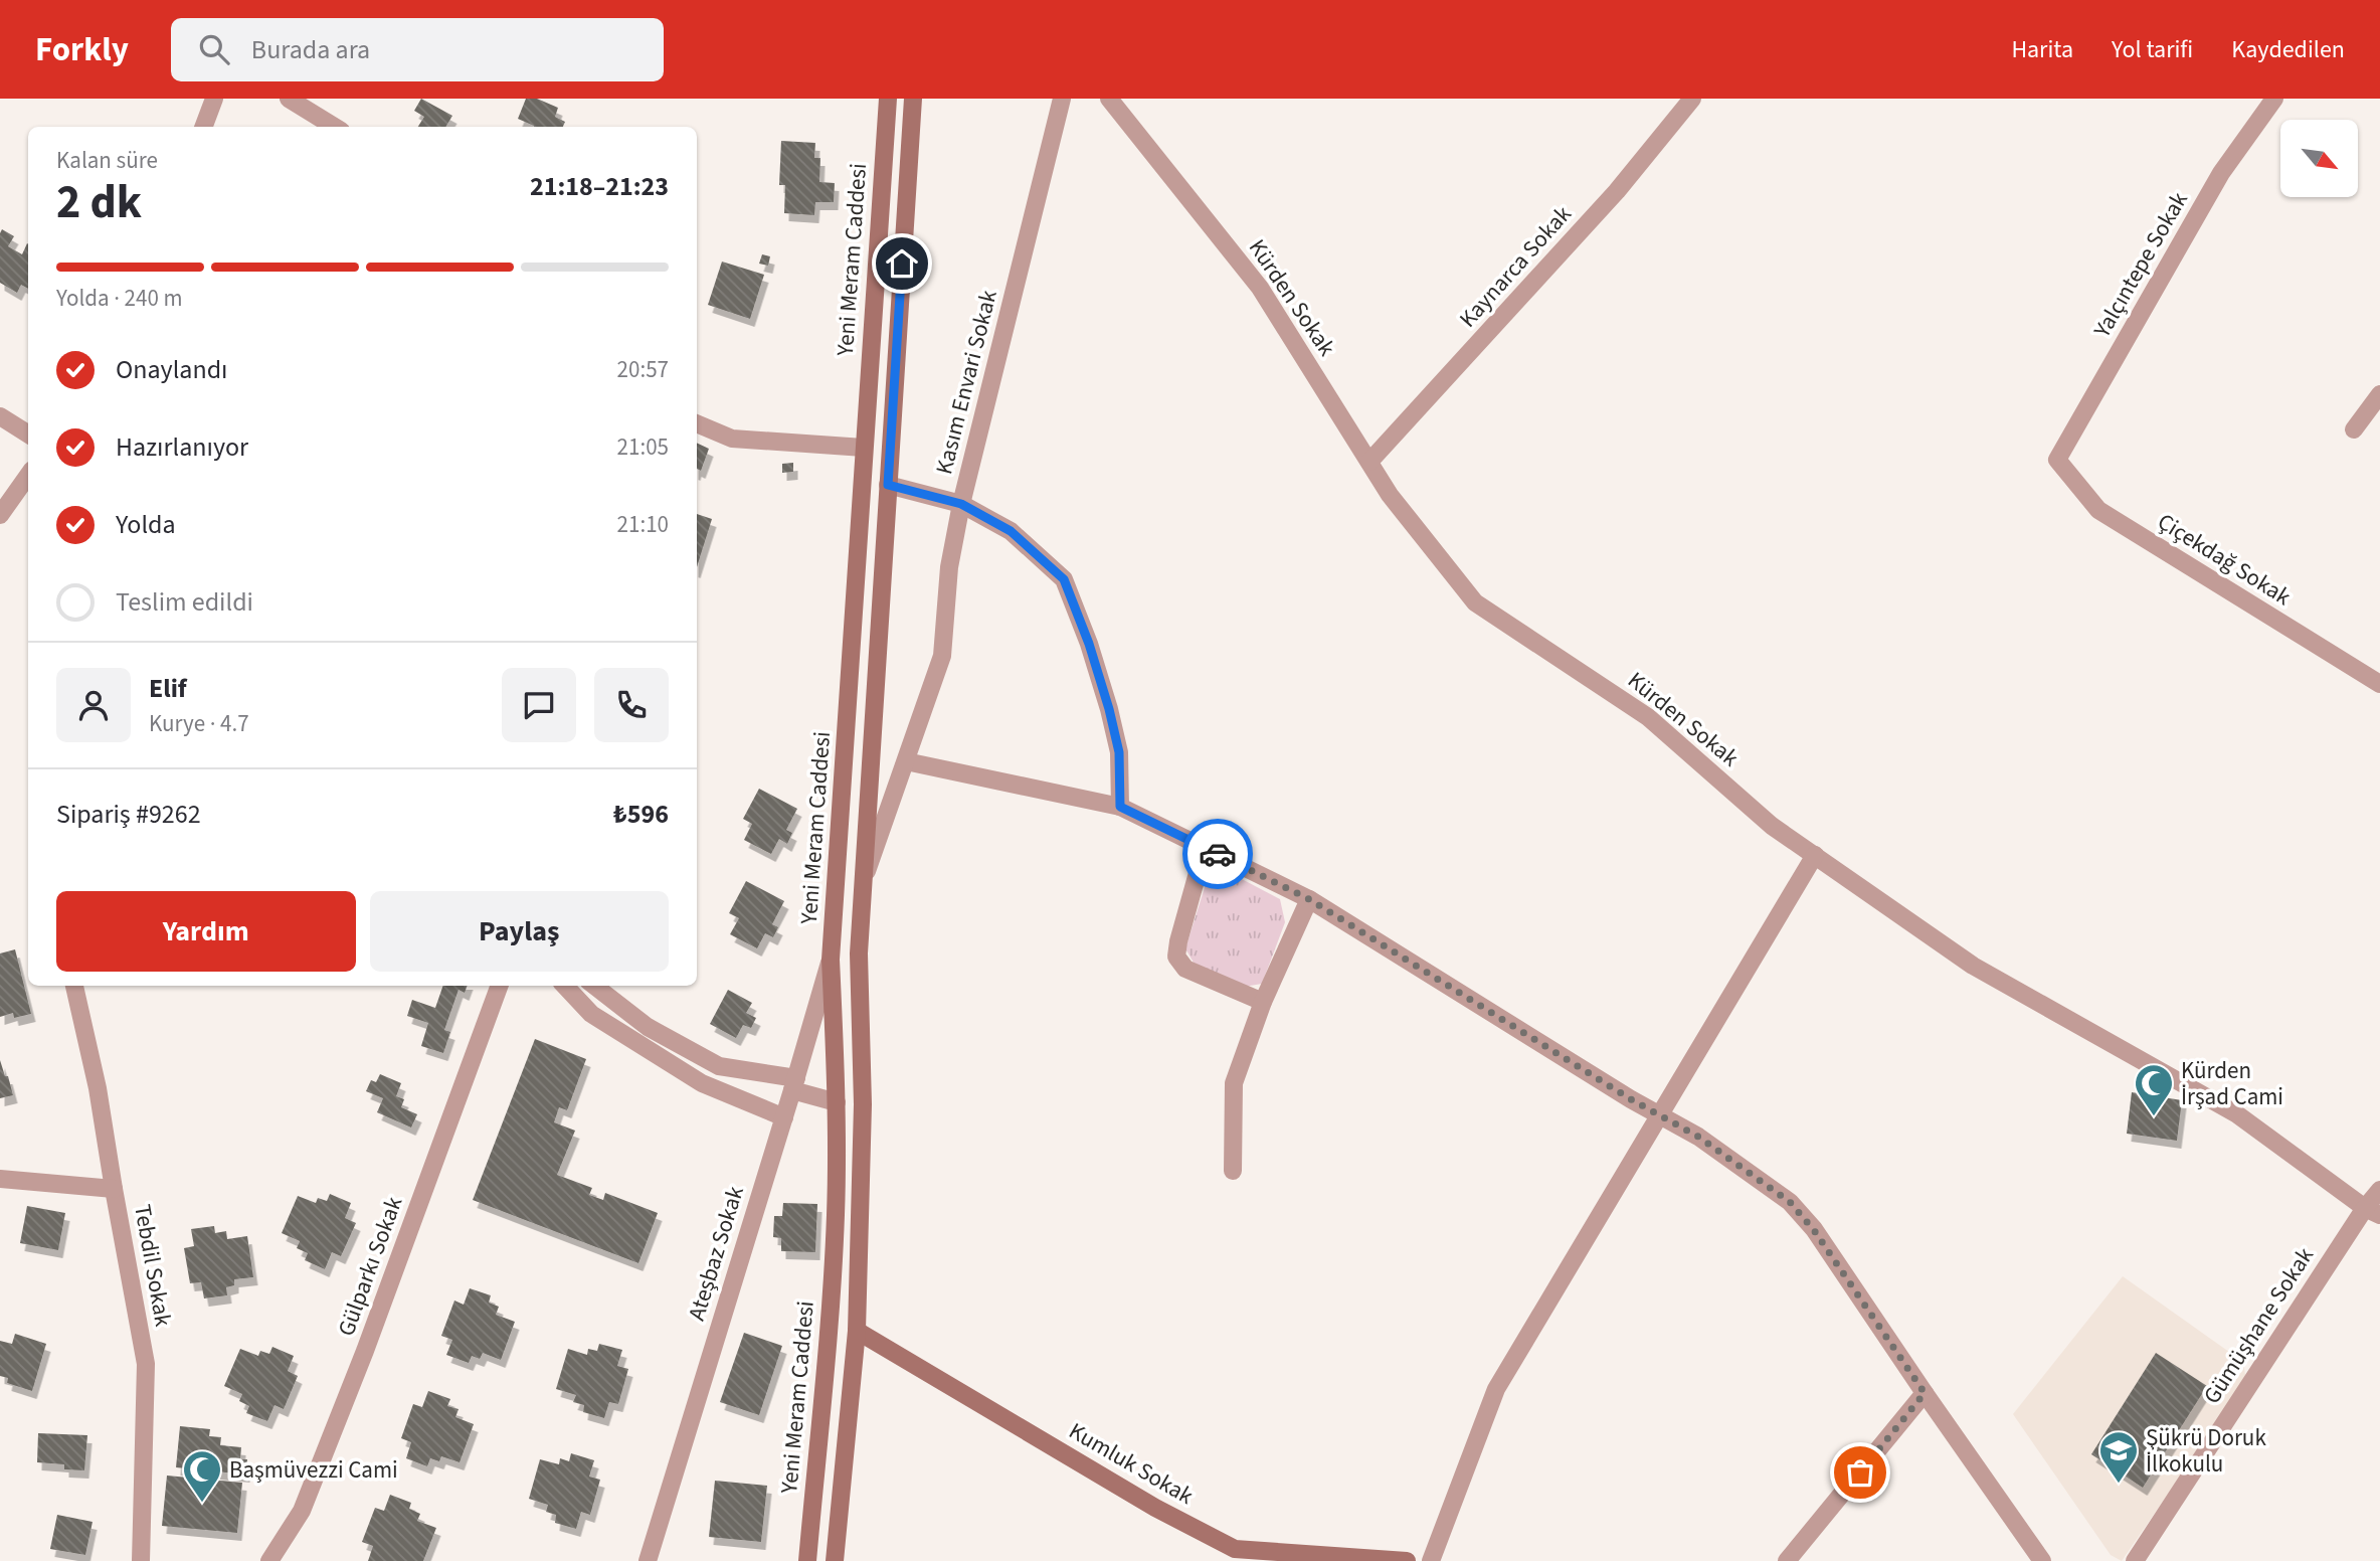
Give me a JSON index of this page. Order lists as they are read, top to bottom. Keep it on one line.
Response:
{"streets":{"main road":["Yeni Meram Caddesi","Kumluk Sokak"],"street":["Yalçıntepe Sokak","Kaynarca Sokak","Kürden Sokak","Kasım Envari Sokak","Çiçekdağ Sokak","Ateşbaz Sokak","Tebdil Sokak","Gülparkı Sokak","Gümüşhane Sokak"]},"crossings":[["Yeni Meram Caddesi","Ateşbaz Sokak"],["Yalçıntepe Sokak","Çiçekdağ Sokak"],["Kaynarca Sokak","Kürden Sokak"],["Kürden Sokak","Gümüşhane Sokak"]],"places":{"mosque":["Kürden İrşad Cami","Başmüvezzi Cami"],"school or university":["Şükrü Doruk İlkokulu"]},"north":"bottom right","page":{"header":"Forkly","search":"Burada ara","nav":["Harita","Yol tarifi","Kaydedilen"],"heading":["2 dk","Kalan süre","21:18–21:23"],"panel":["Elif","Kurye · 4.7","Sipariş #9262","₺596"],"bar":"Yolda · 240 m","list":[["Onaylandı","20:57"],["Hazırlanıyor","21:05"],["Yolda","21:10"],"Teslim edildi"],"buttons":["Yardım","Paylaş"]}}
